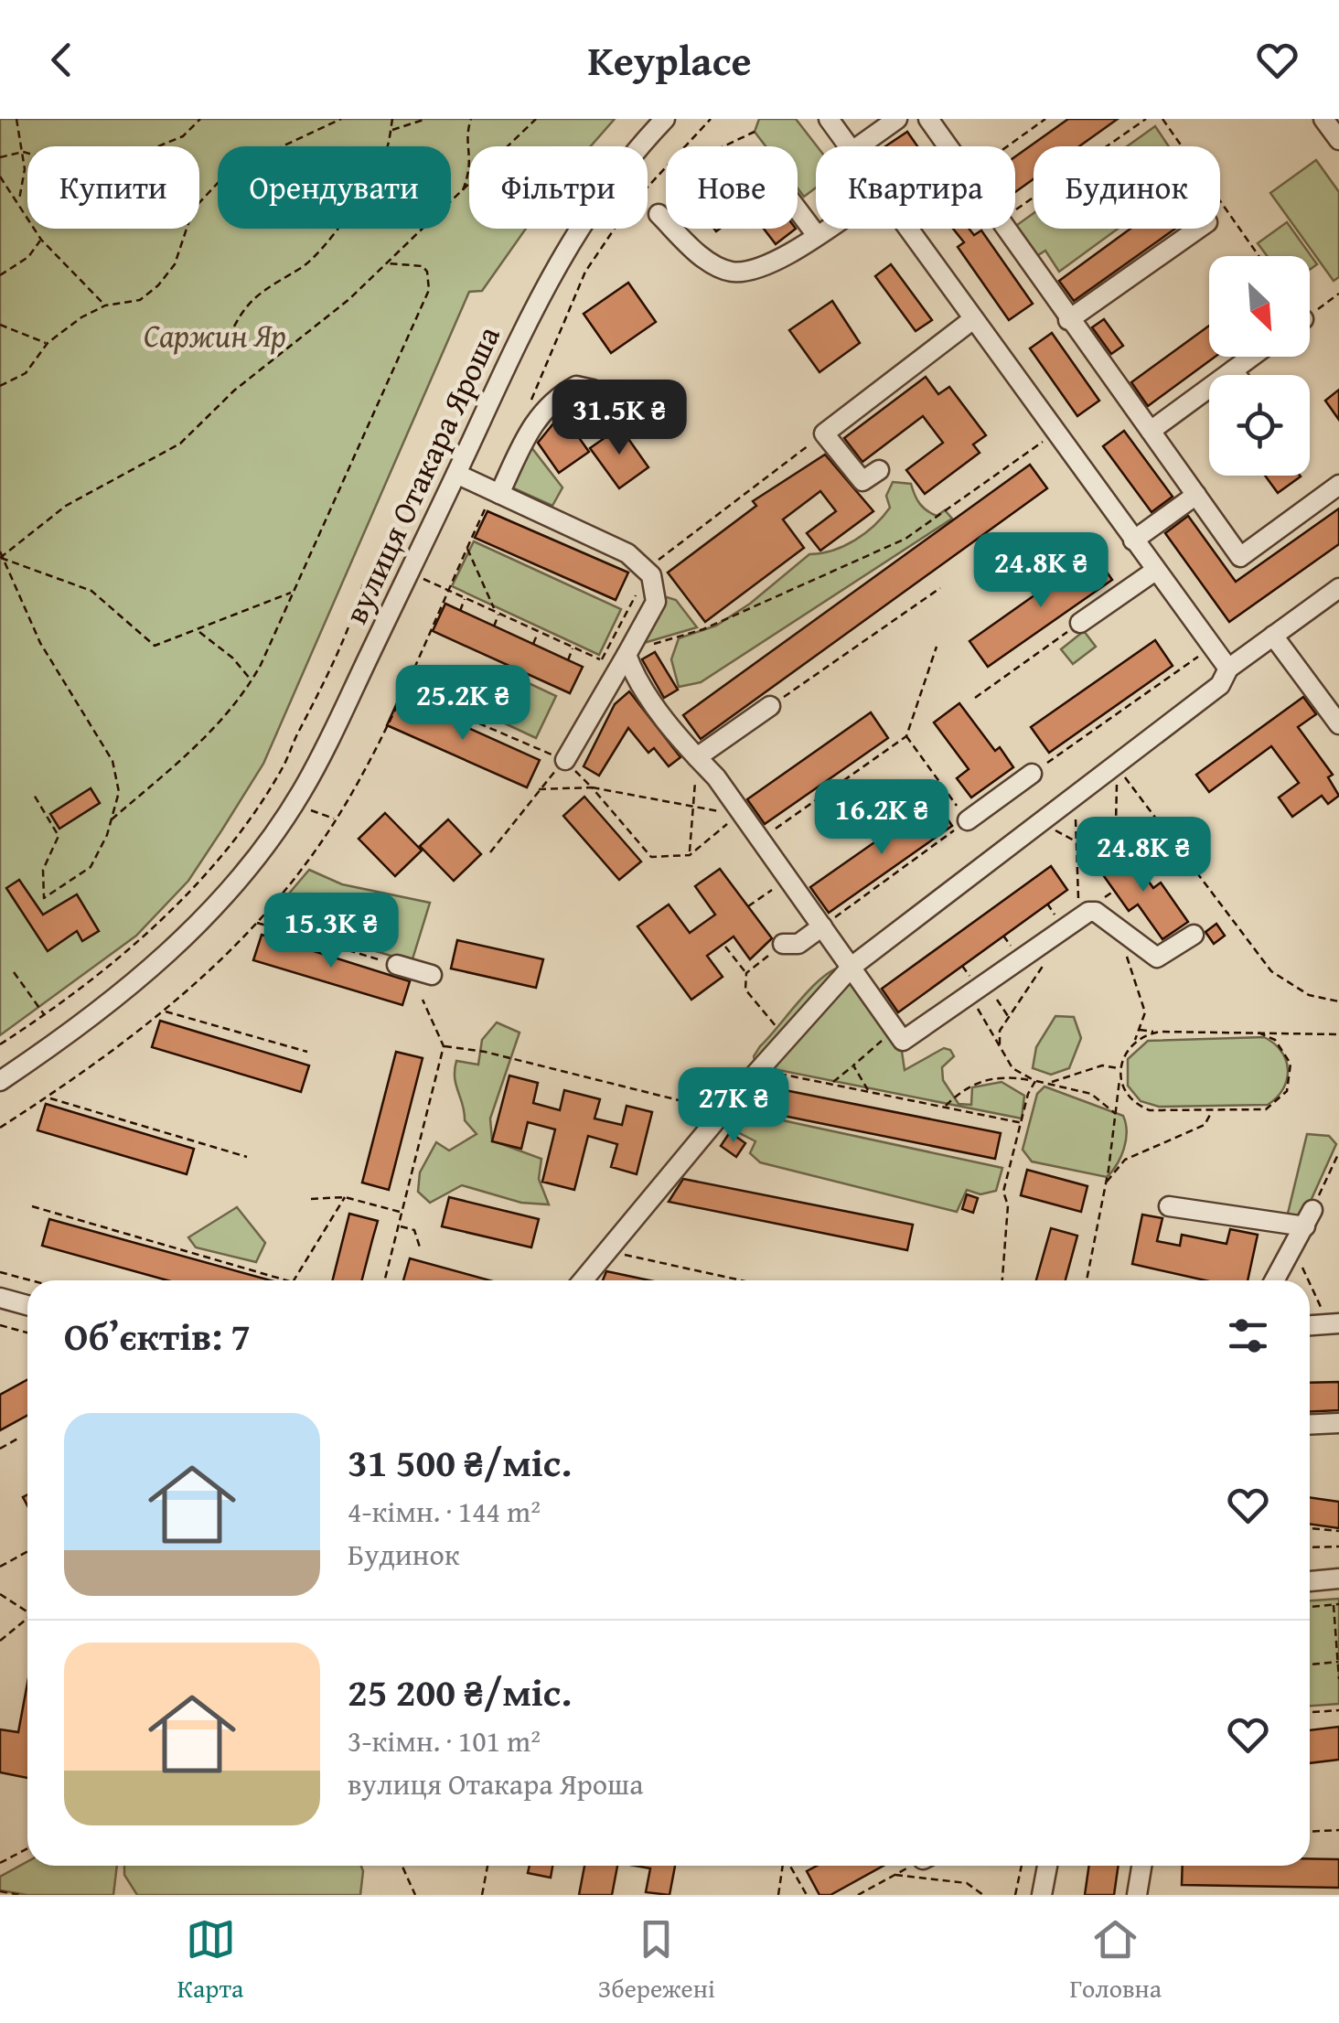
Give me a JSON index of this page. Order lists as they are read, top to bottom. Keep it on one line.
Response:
{"streets":{"street":["вулиця Отакара Яроша"]},"parks":["Саржин Яр"],"north":"bottom right","page":{"header":"Keyplace","chip":["Купити","Орендувати","Фільтри","Нове","Квартира","Будинок"],"price":["31.5K ₴","24.8K ₴","25.2K ₴","16.2K ₴","24.8K ₴","15.3K ₴","27K ₴"],"heading":"Об’єктів: 7","list":[{"name":"31 500 ₴/міс.","note":"4-кімн. · 144 m² · Будинок"},{"name":"25 200 ₴/міс.","note":"3-кімн. · 101 m² · вулиця Отакара Яроша"}],"tabs":["Карта","Збережені","Головна"]}}
